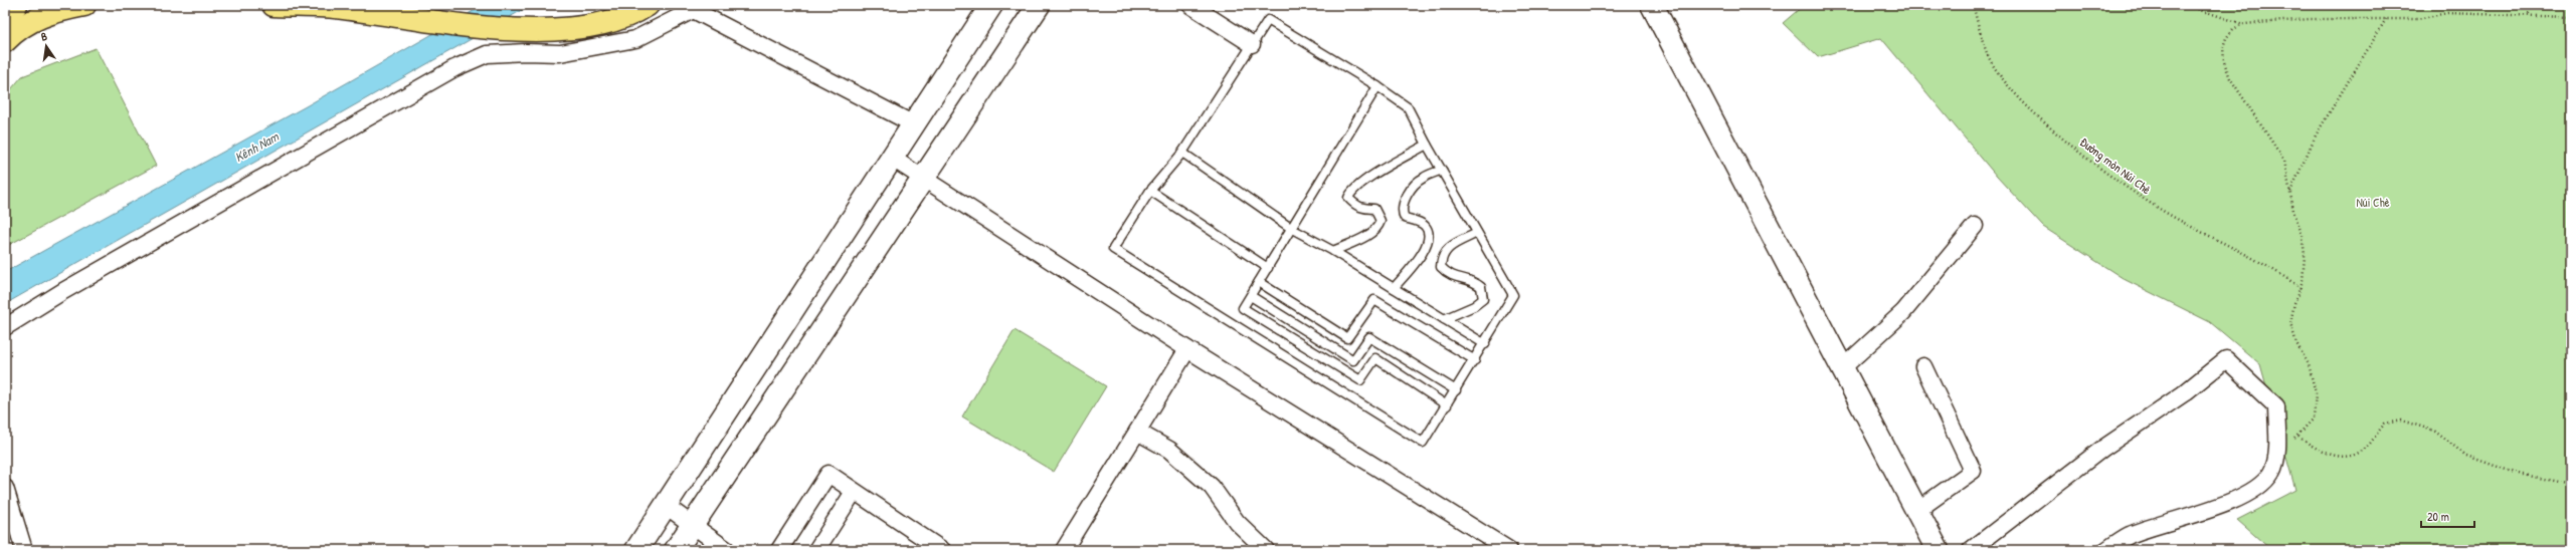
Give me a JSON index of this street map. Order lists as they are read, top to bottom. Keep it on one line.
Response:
{"streets":{"path":["Đường mòn Núi Chè"]},"water":["Kênh Nam"],"parks":["Núi Chè"],"scale_bar":"20 m","north":"top"}
